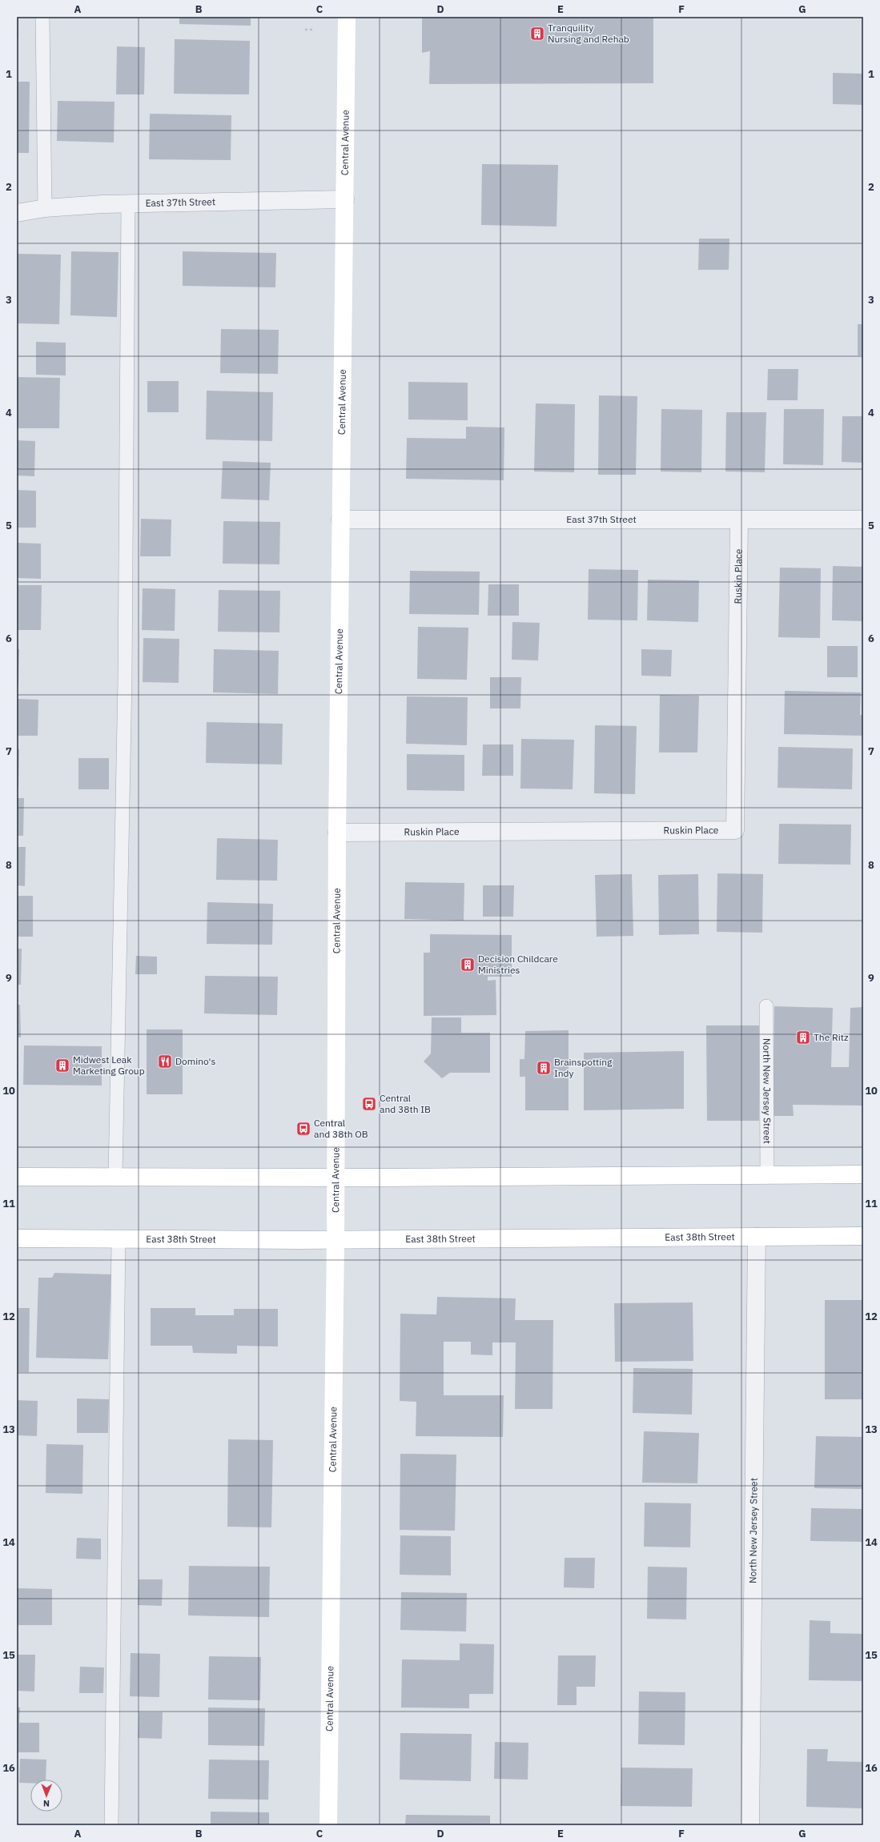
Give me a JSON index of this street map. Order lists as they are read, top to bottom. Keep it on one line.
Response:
{"streets":{"main road":["Central Avenue","East 38th Street"],"street":["East 37th Street","Ruskin Place","North New Jersey Street"]},"crossings":[["Central Avenue","East 37th Street"],["Central Avenue","Ruskin Place"],["Central Avenue","East 38th Street"],["East 37th Street","Ruskin Place"],["North New Jersey Street","East 38th Street"]],"places":{"building":["Tranquility Nursing and Rehab","Decision Childcare Ministries","The Ritz","Midwest Leak Marketing Group","Brainspotting Indy"],"restaurant":["Domino's"],"bus stop":["Central and 38th IB","Central and 38th OB"]},"north":"bottom","grid":{"columns":["A","B","C","D","E","F","G"],"rows":["1","2","3","4","5","6","7","8","9","10","11","12","13","14","15","16"]}}
